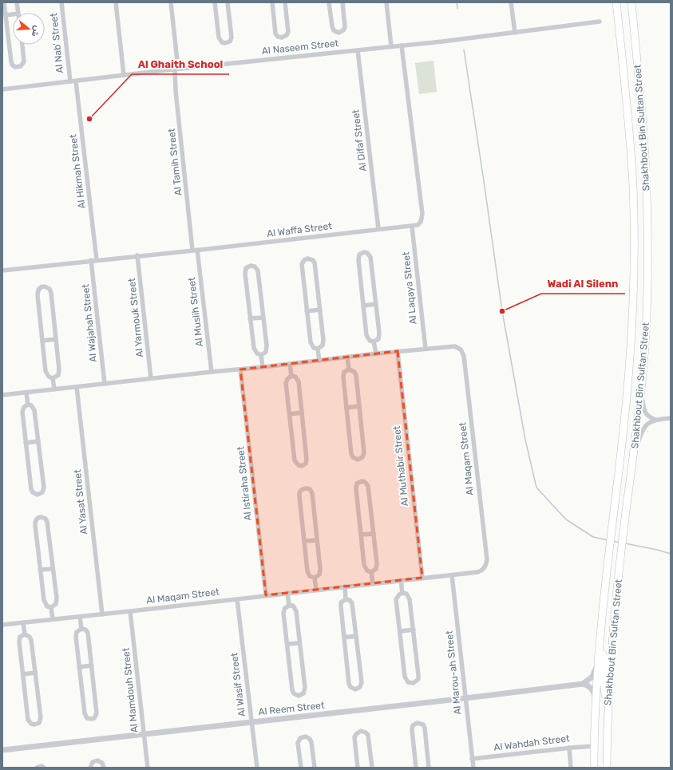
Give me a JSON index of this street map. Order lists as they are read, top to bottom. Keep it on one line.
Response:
{"streets":{"main road":["Shakhbout Bin Sultan Street"],"street":["Al Nab' Street","Al Naseem Street","Al Difaf Street","Al Tamih Street","Al Hikmah Street","Al Waffa Street","Al Laqaya Street","Al Muslih Street","Al Yarmouk Street","Al Wajahah Street","Al Maqam Street","Al Muthabir Street","Al Istiraha Street","Al Yasat Street","Al Marou-ah Street","Al Wasif Street","Al Mamdouh Street","Al Reem Street","Al Wahdah Street"]},"crossings":[["Al Nab' Street","Al Naseem Street"],["Al Naseem Street","Al Difaf Street"],["Al Naseem Street","Al Tamih Street"],["Al Naseem Street","Al Hikmah Street"],["Shakhbout Bin Sultan Street","Al Wahdah Street"],["Al Difaf Street","Al Waffa Street"],["Al Tamih Street","Al Waffa Street"],["Al Tamih Street","Al Muslih Street"],["Al Hikmah Street","Al Waffa Street"],["Al Waffa Street","Al Laqaya Street"],["Al Waffa Street","Al Muslih Street"],["Al Waffa Street","Al Yarmouk Street"],["Al Waffa Street","Al Wajahah Street"],["Al Laqaya Street","Al Maqam Street"],["Al Muslih Street","Al Maqam Street"],["Al Yarmouk Street","Al Maqam Street"],["Al Wajahah Street","Al Maqam Street"],["Al Maqam Street","Al Muthabir Street"],["Al Maqam Street","Al Istiraha Street"],["Al Maqam Street","Al Yasat Street"],["Al Maqam Street","Al Marou-ah Street"],["Al Maqam Street","Al Wasif Street"],["Al Maqam Street","Al Mamdouh Street"],["Al Marou-ah Street","Al Reem Street"],["Al Marou-ah Street","Al Wahdah Street"],["Al Wasif Street","Al Reem Street"],["Al Mamdouh Street","Al Reem Street"]],"places":["Al Ghaith School","Wadi Al Silenn"],"north":"right"}
